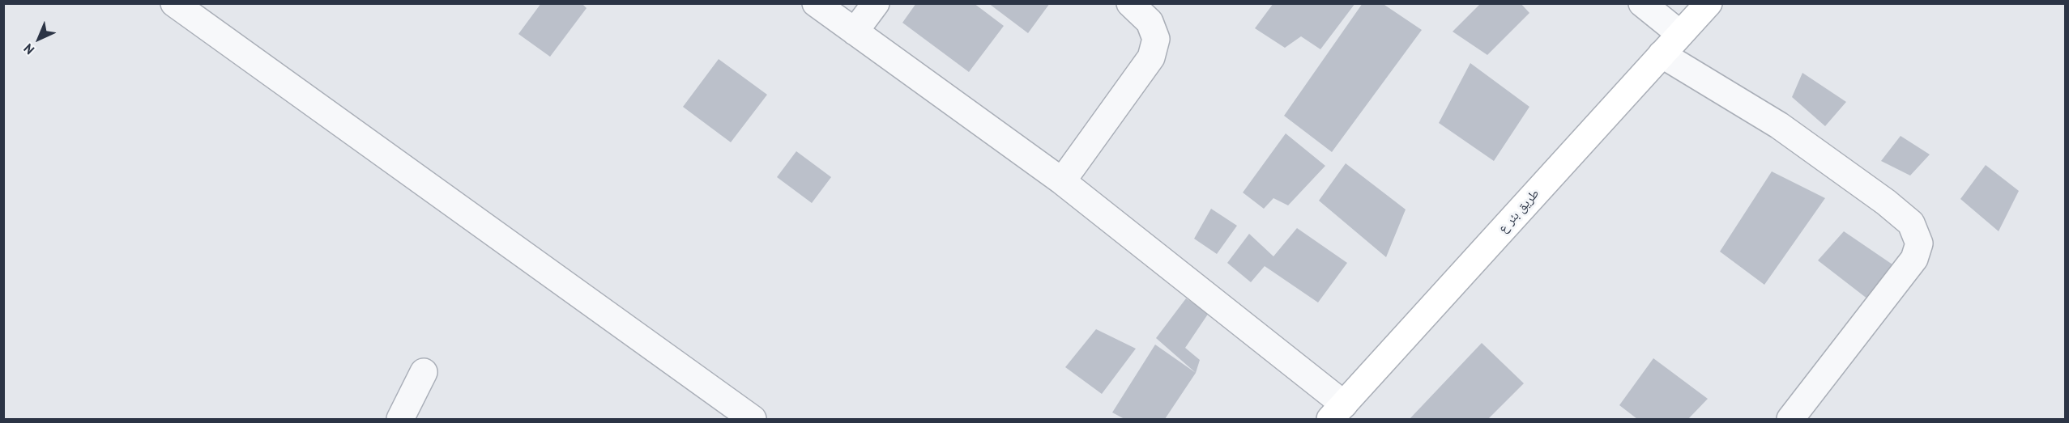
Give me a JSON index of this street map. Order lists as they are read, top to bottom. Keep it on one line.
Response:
{"streets":{"street":["طريق بئر ع"]},"north":"bottom left"}
